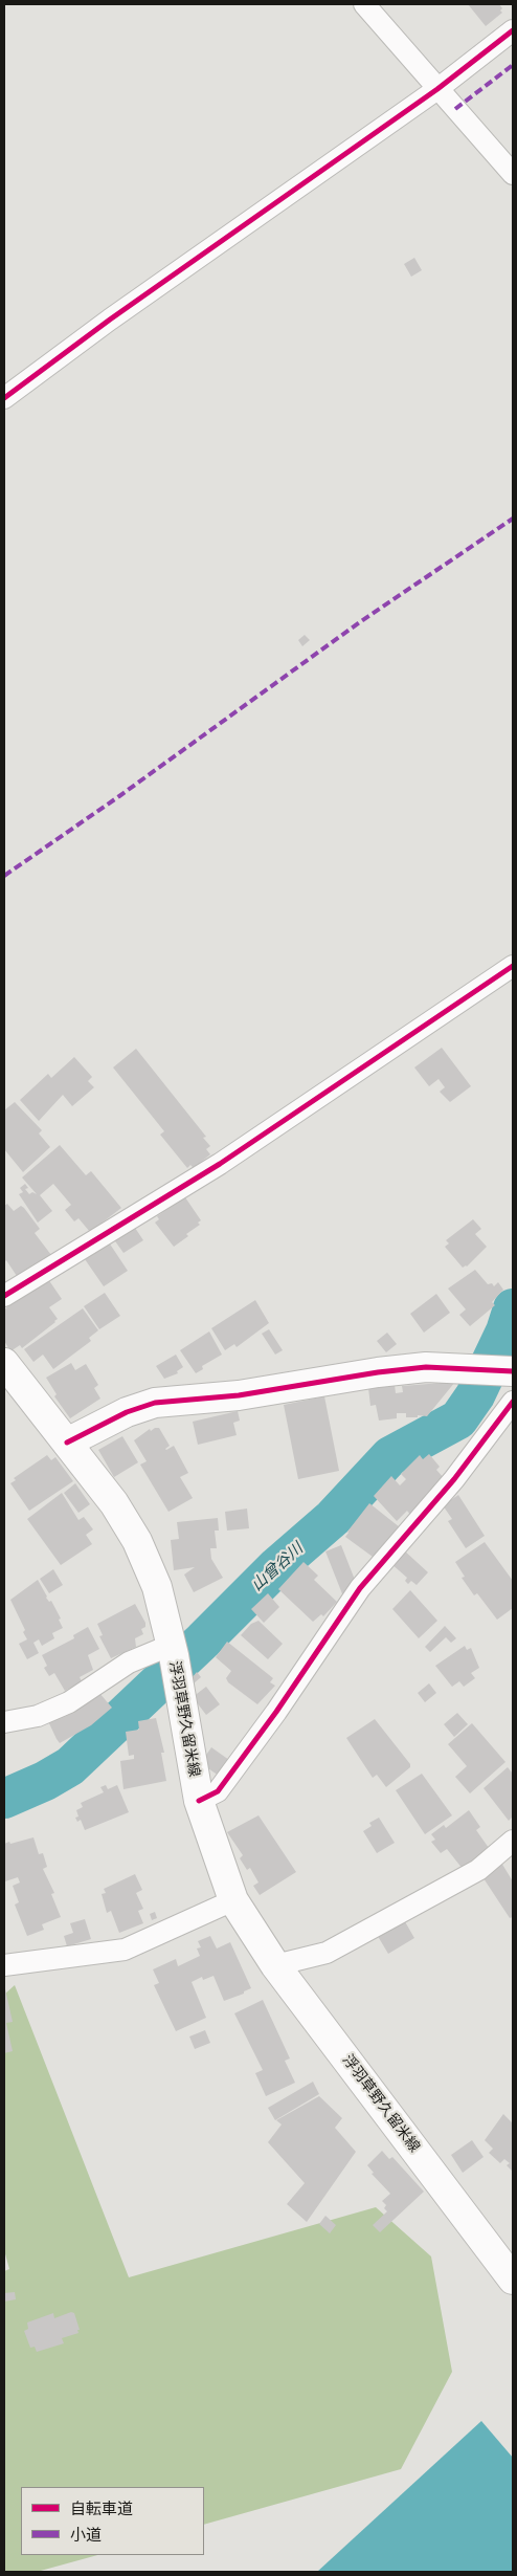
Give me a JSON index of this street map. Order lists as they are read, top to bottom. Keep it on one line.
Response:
{"streets":{"main road":["浮羽草野久留米線"]},"water":["山曾谷川"],"legend":["自転車道","小道"]}
